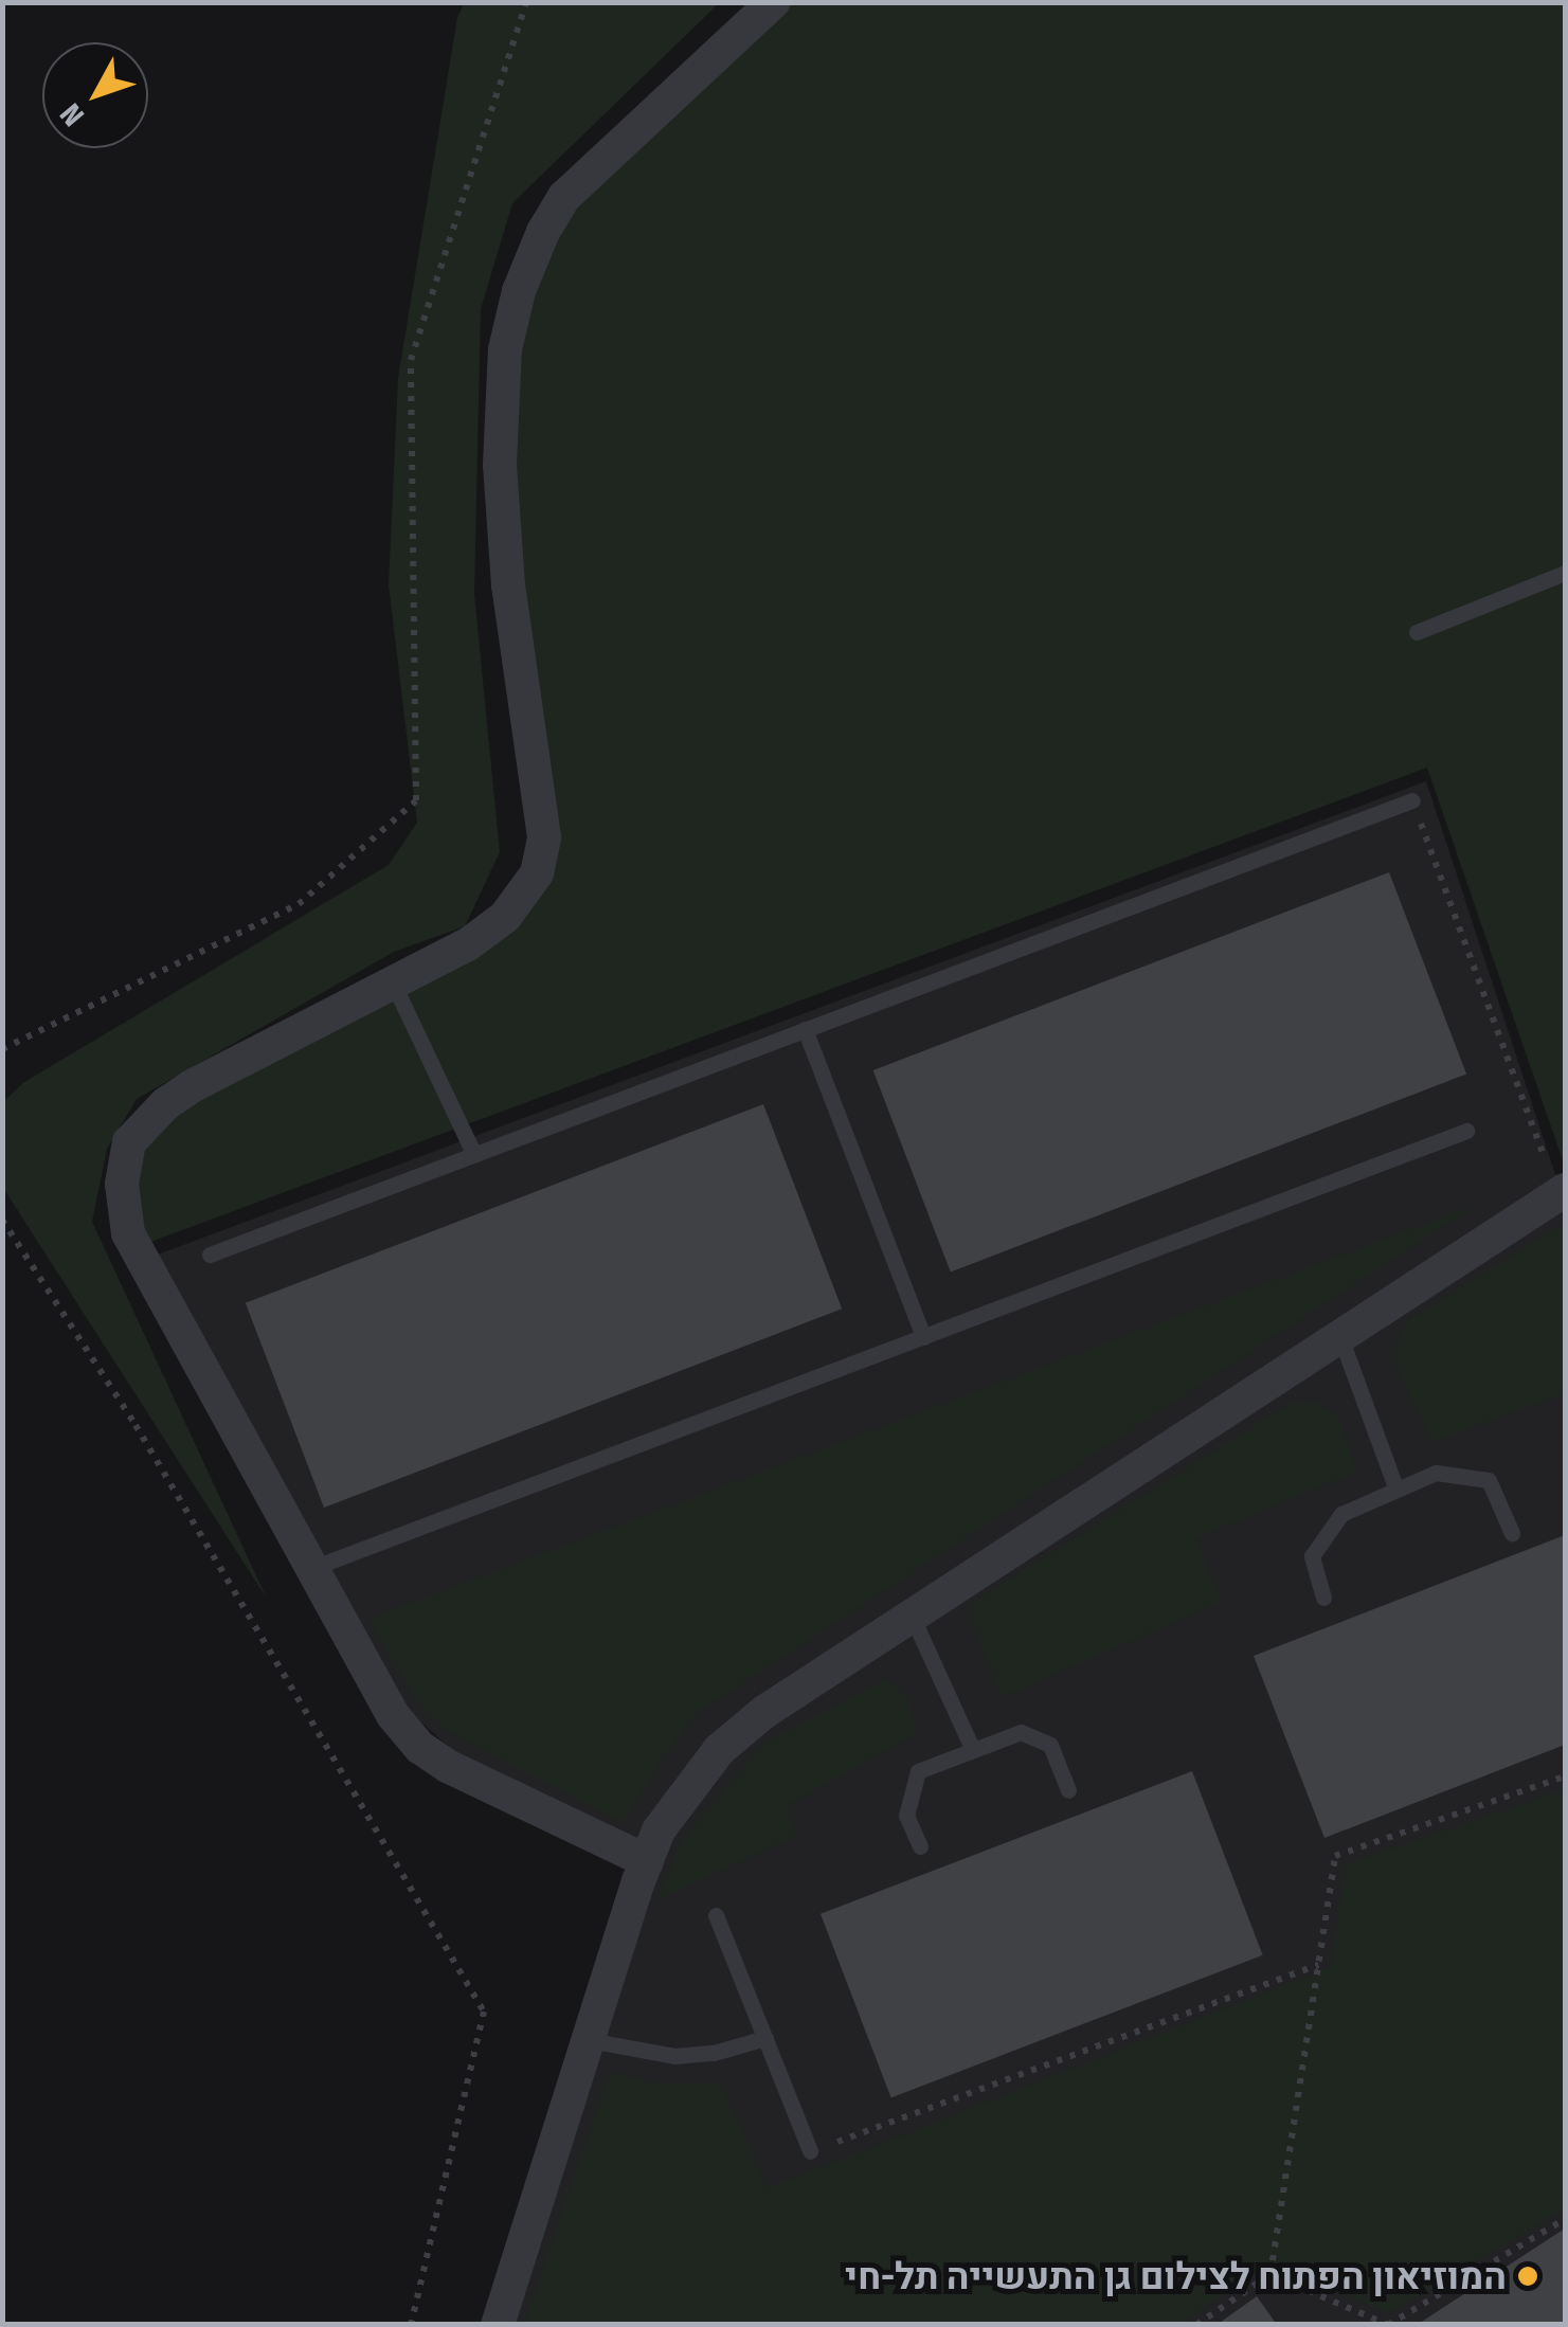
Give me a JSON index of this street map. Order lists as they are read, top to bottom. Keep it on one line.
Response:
{"places":["המוזיאון הפתוח לצילום גן התעשייה תל-חי"],"north":"bottom left"}
